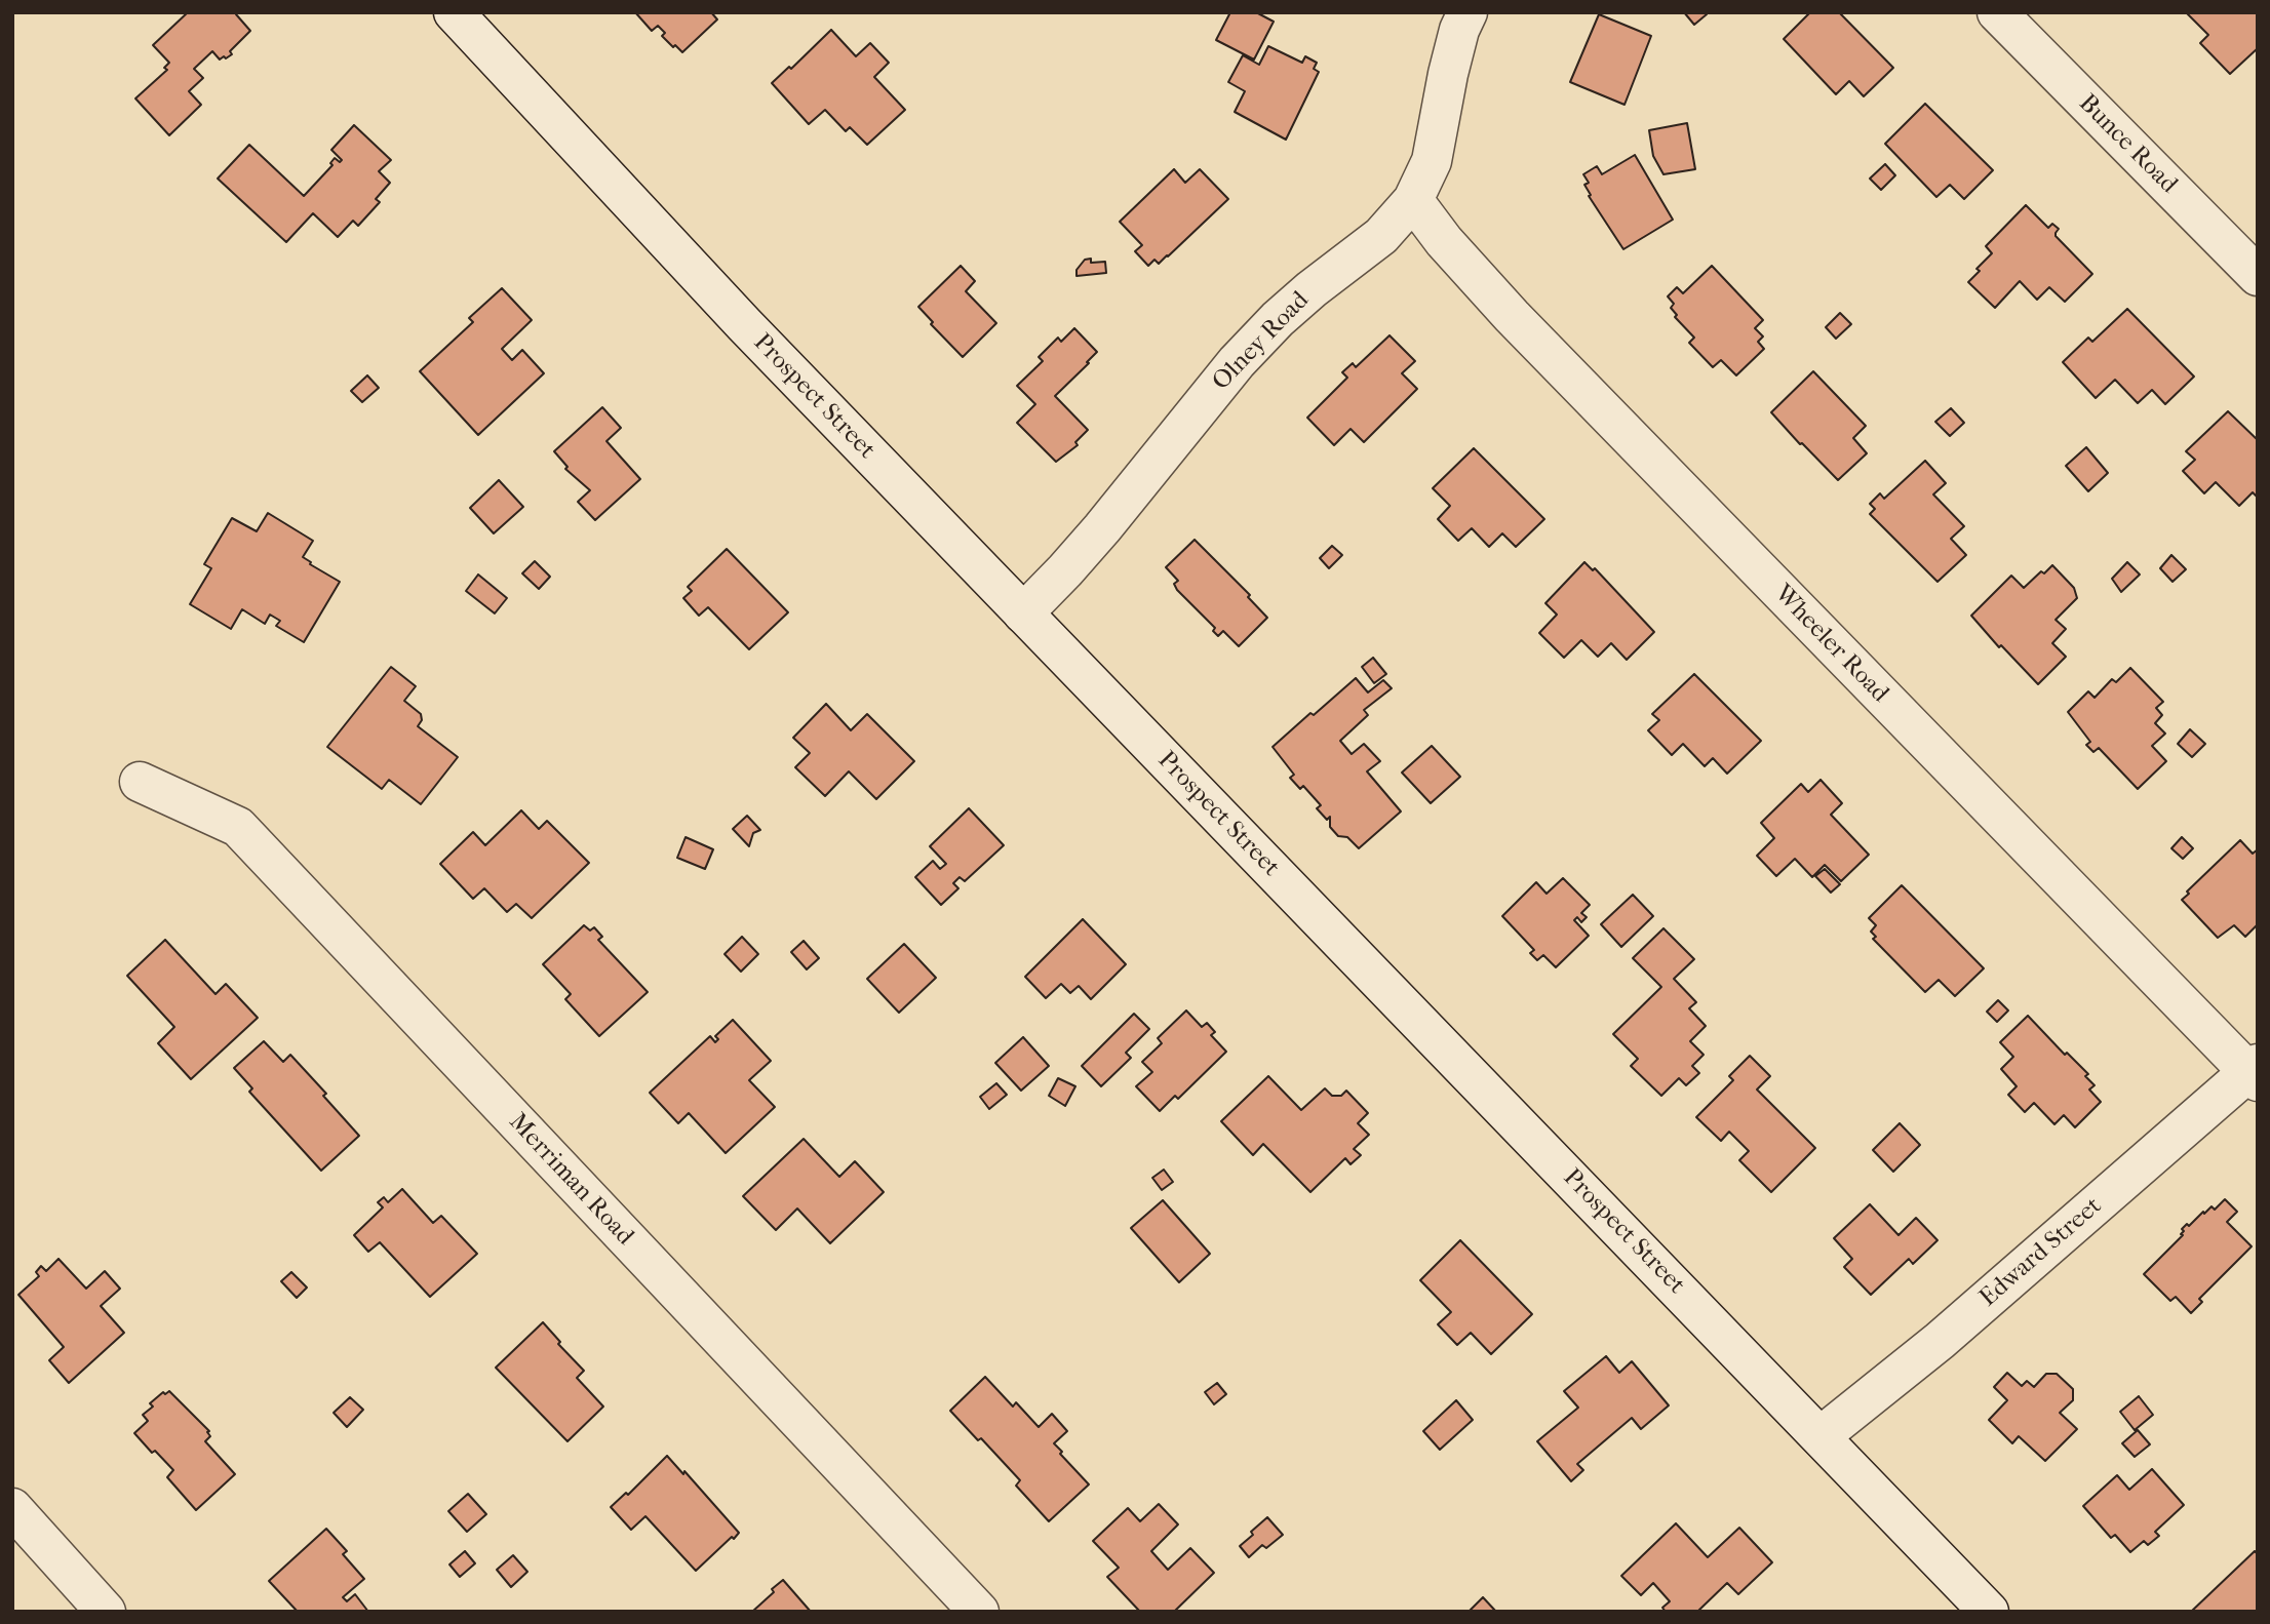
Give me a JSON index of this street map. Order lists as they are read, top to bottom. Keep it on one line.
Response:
{"streets":{"street":["Bunce Road","Olney Road","Prospect Street","Wheeler Road","Merriman Road","Edward Street"]},"crossings":[["Olney Road","Prospect Street"],["Olney Road","Wheeler Road"],["Prospect Street","Edward Street"],["Wheeler Road","Edward Street"]]}
